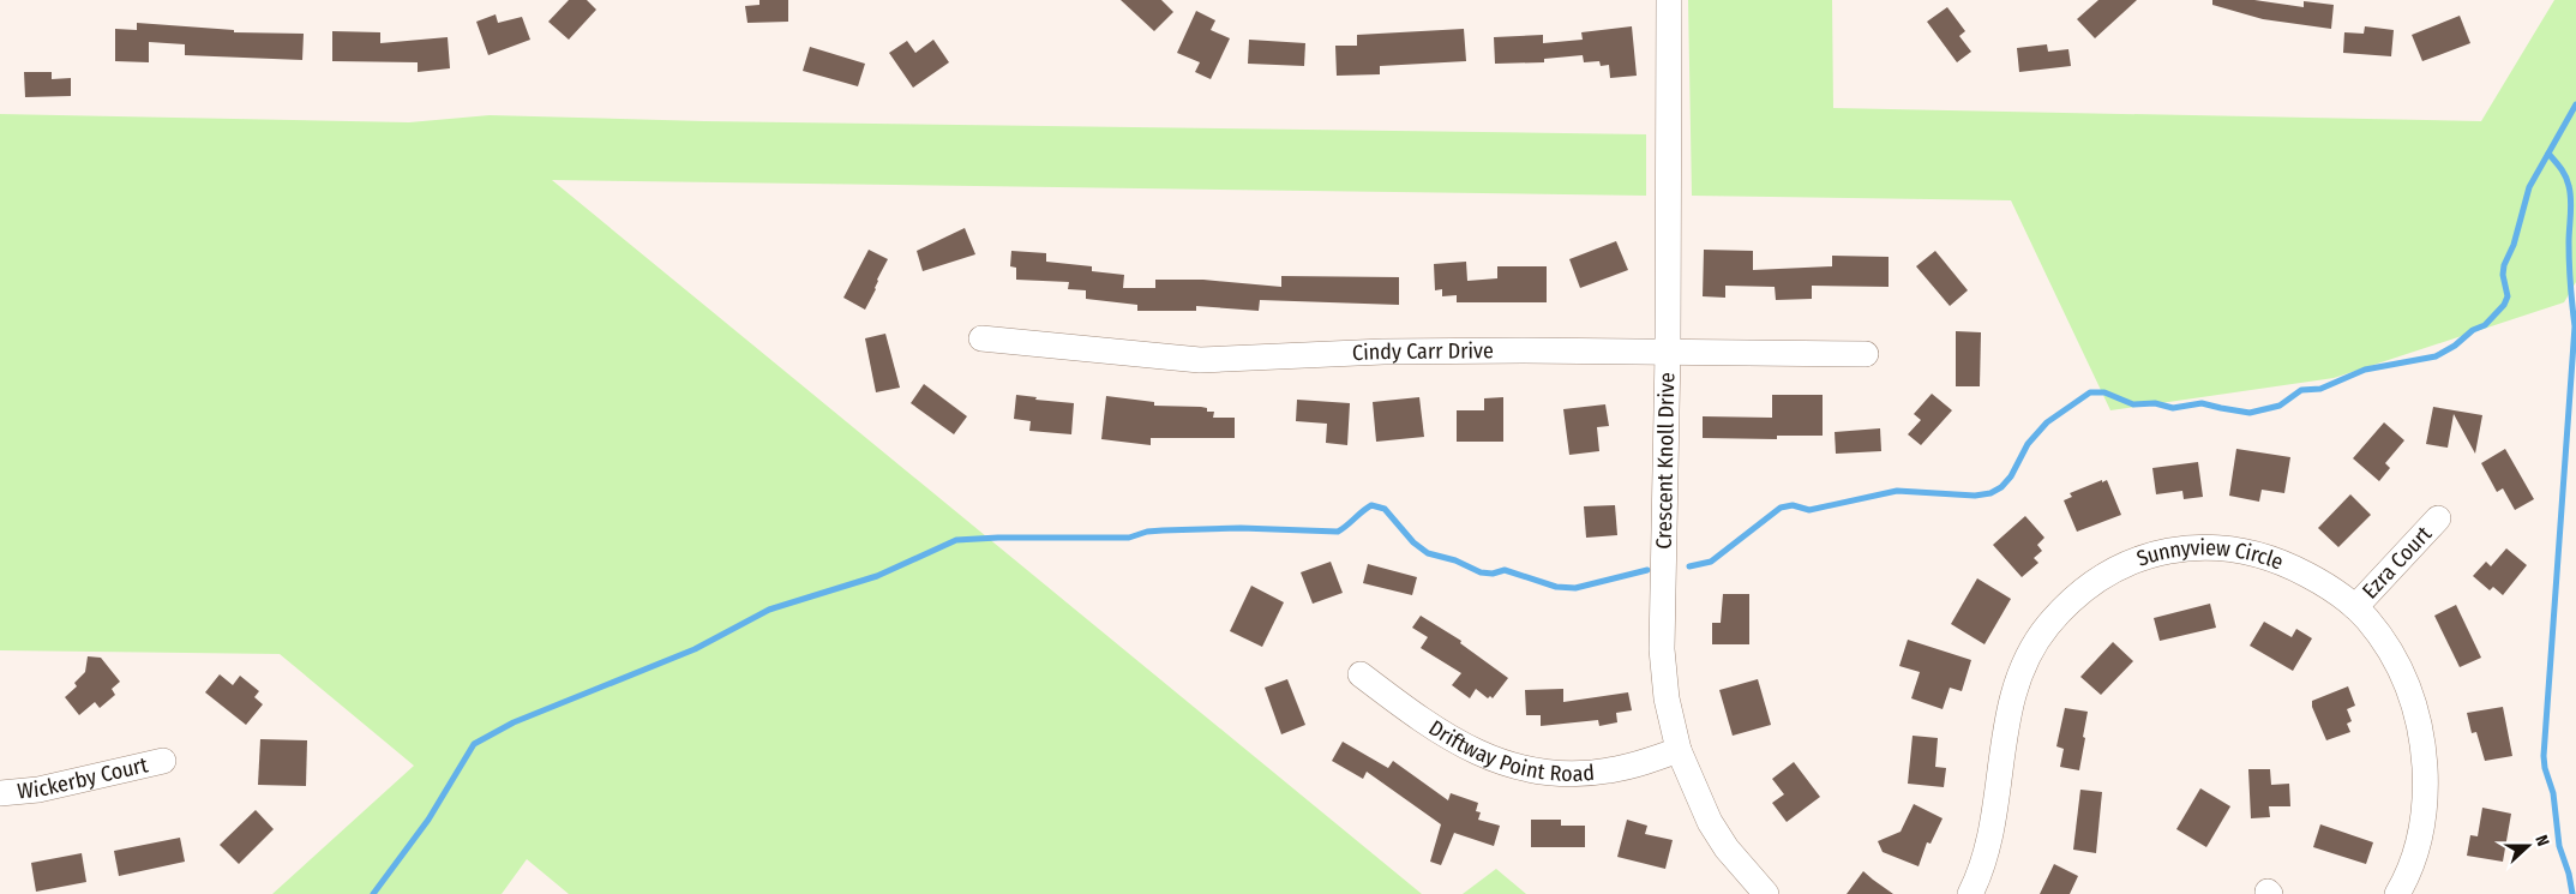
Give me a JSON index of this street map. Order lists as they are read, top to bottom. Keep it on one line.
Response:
{"streets":{"street":["Cindy Carr Drive","Crescent Knoll Drive","Ezra Court","Sunnyview Circle","Driftway Point Road","Wickerby Court"]},"crossings":[["Cindy Carr Drive","Crescent Knoll Drive"],["Crescent Knoll Drive","Driftway Point Road"],["Ezra Court","Sunnyview Circle"]],"north":"right"}
